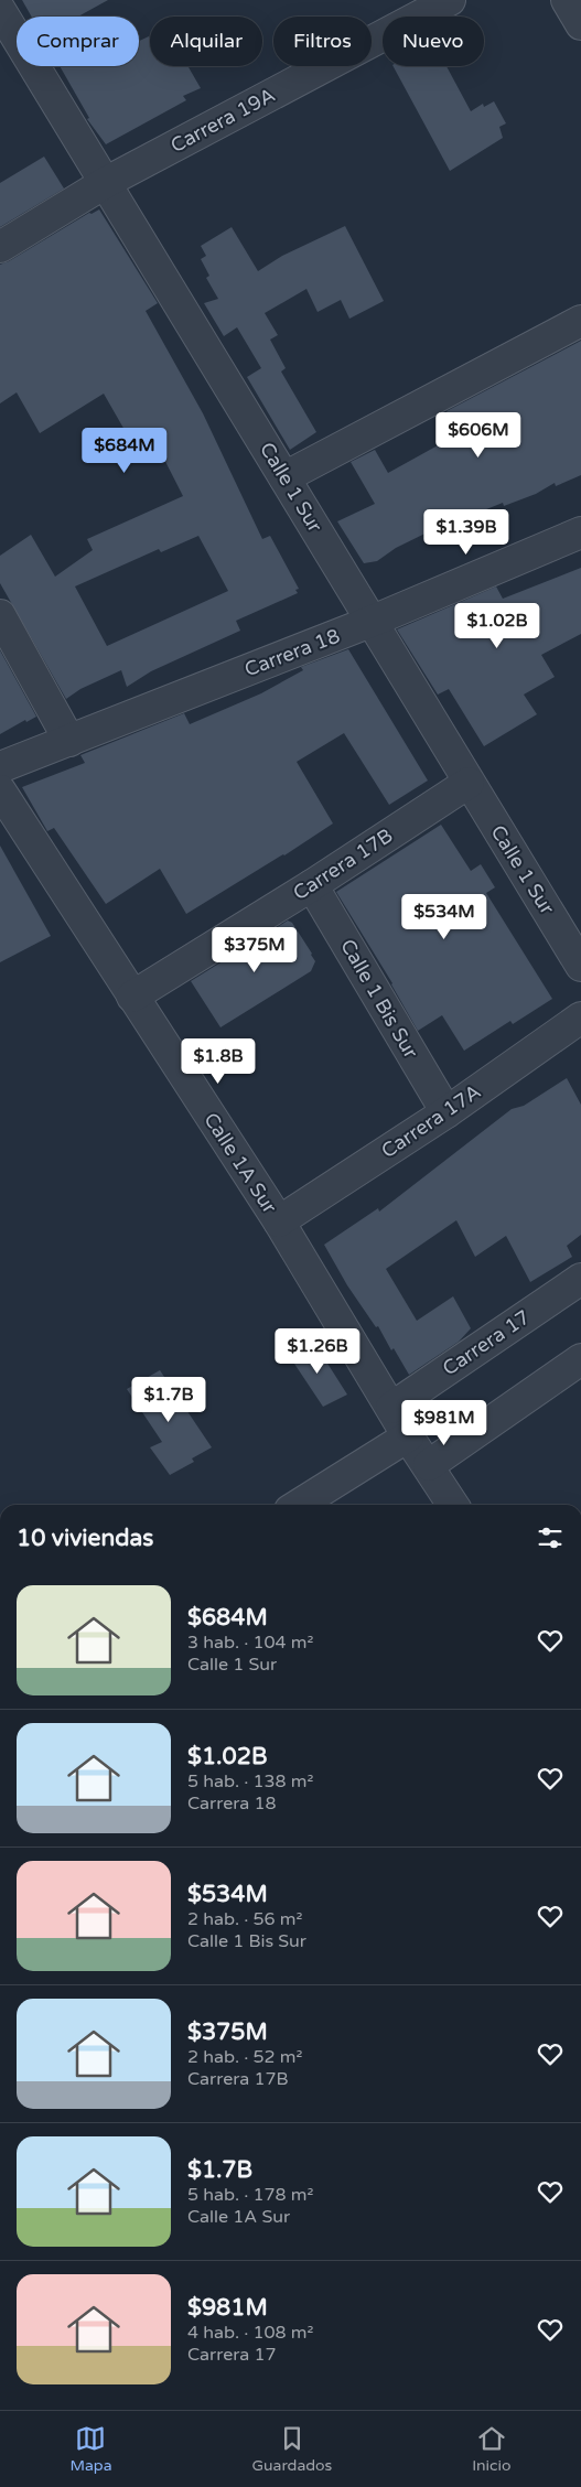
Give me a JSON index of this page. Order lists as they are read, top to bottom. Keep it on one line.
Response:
{"streets":{"street":["Carrera 19A","Calle 1 Sur","Carrera 18","Carrera 17B","Calle 1 Bis Sur","Carrera 17A","Calle 1A Sur","Carrera 17"]},"crossings":[["Carrera 19A","Calle 1 Sur"],["Calle 1 Sur","Carrera 18"],["Calle 1 Sur","Carrera 17B"],["Carrera 17B","Calle 1 Bis Sur"],["Carrera 17B","Calle 1A Sur"],["Calle 1 Bis Sur","Carrera 17A"],["Carrera 17A","Calle 1A Sur"],["Calle 1A Sur","Carrera 17"]],"page":{"chip":["Comprar","Alquilar","Filtros","Nuevo"],"price":["$606M","$684M","$1.39B","$1.02B","$534M","$375M","$1.8B","$1.26B","$1.7B","$981M"],"heading":"10 viviendas","list":[{"name":"$684M","note":"3 hab. · 104 m² · Calle 1 Sur"},{"name":"$1.02B","note":"5 hab. · 138 m² · Carrera 18"},{"name":"$534M","note":"2 hab. · 56 m² · Calle 1 Bis Sur"},{"name":"$375M","note":"2 hab. · 52 m² · Carrera 17B"},{"name":"$1.7B","note":"5 hab. · 178 m² · Calle 1A Sur"},{"name":"$981M","note":"4 hab. · 108 m² · Carrera 17"}],"tabs":["Mapa","Guardados","Inicio"]}}
